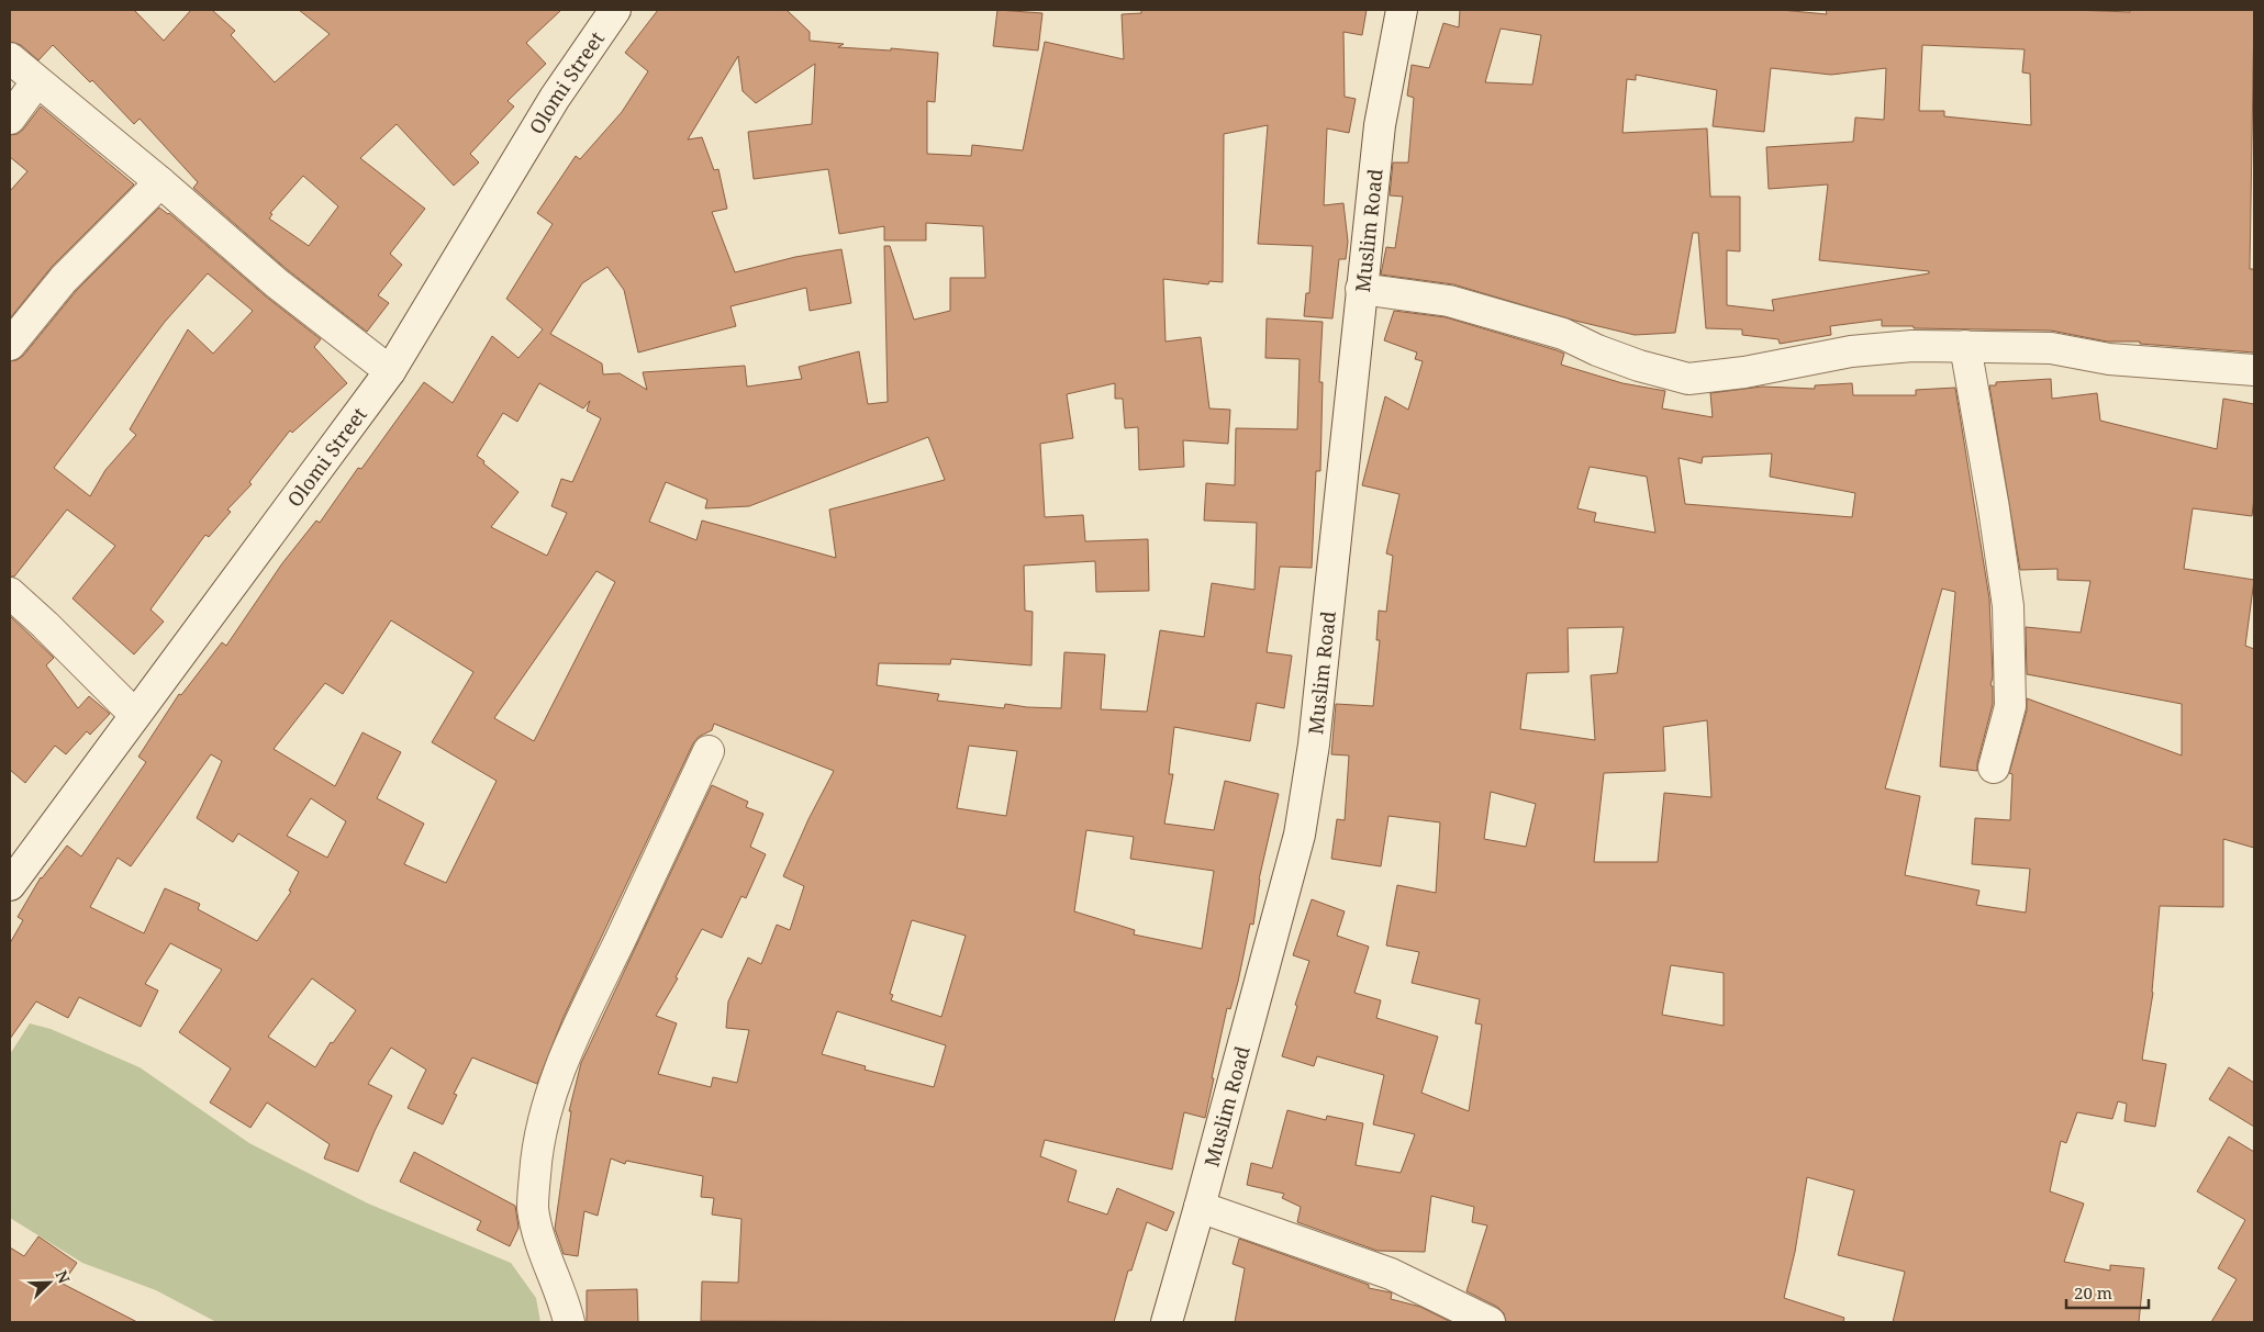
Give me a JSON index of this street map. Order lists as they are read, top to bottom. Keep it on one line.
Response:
{"streets":{"street":["Olomi Street","Muslim Road"]},"scale_bar":"20 m","north":"top right"}
